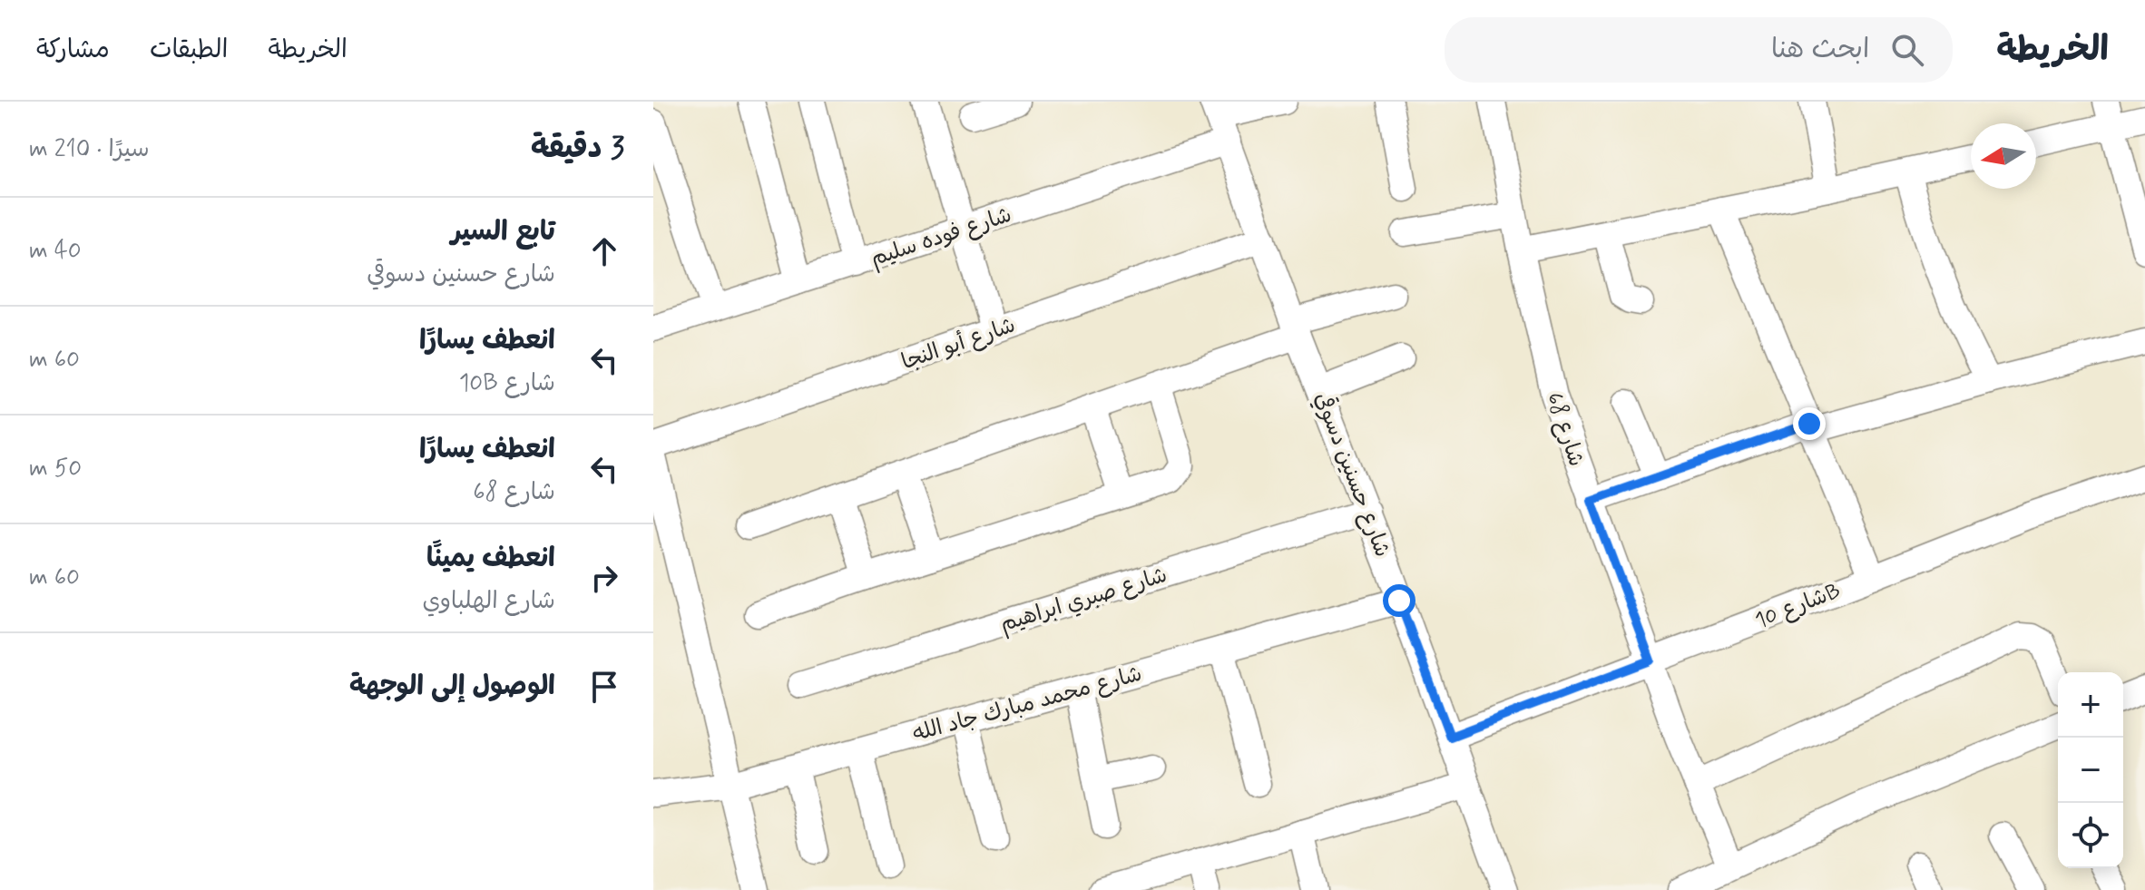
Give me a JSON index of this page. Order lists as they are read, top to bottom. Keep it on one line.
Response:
{"streets":{"street":["شارع فوده سليم","شارع أبو النجا","شارع 68","شارع حسنين دسوقي","شارع صبري ابراهيم","شارع 10B","شارع محمد مبارك جاد الله"]},"crossings":[["شارع فوده سليم","شارع حسنين دسوقي"],["شارع أبو النجا","شارع حسنين دسوقي"],["شارع 68","شارع 10B"],["شارع حسنين دسوقي","شارع صبري ابراهيم"],["شارع حسنين دسوقي","شارع 10B"],["شارع حسنين دسوقي","شارع محمد مبارك جاد الله"]],"north":"left","page":{"header":"الخريطة","search":"ابحث هنا","nav":["الخريطة","الطبقات","مشاركة"],"heading":["3 دقيقة","سيرًا · 210 m"],"list":[["تابع السير","شارع حسنين دسوقي","40 m"],["انعطف يسارًا","شارع 10B","60 m"],["انعطف يسارًا","شارع 68","50 m"],["انعطف يمينًا","شارع الهلباوي","60 m"],"الوصول إلى الوجهة"],"map_buttons":["+","−"]}}
